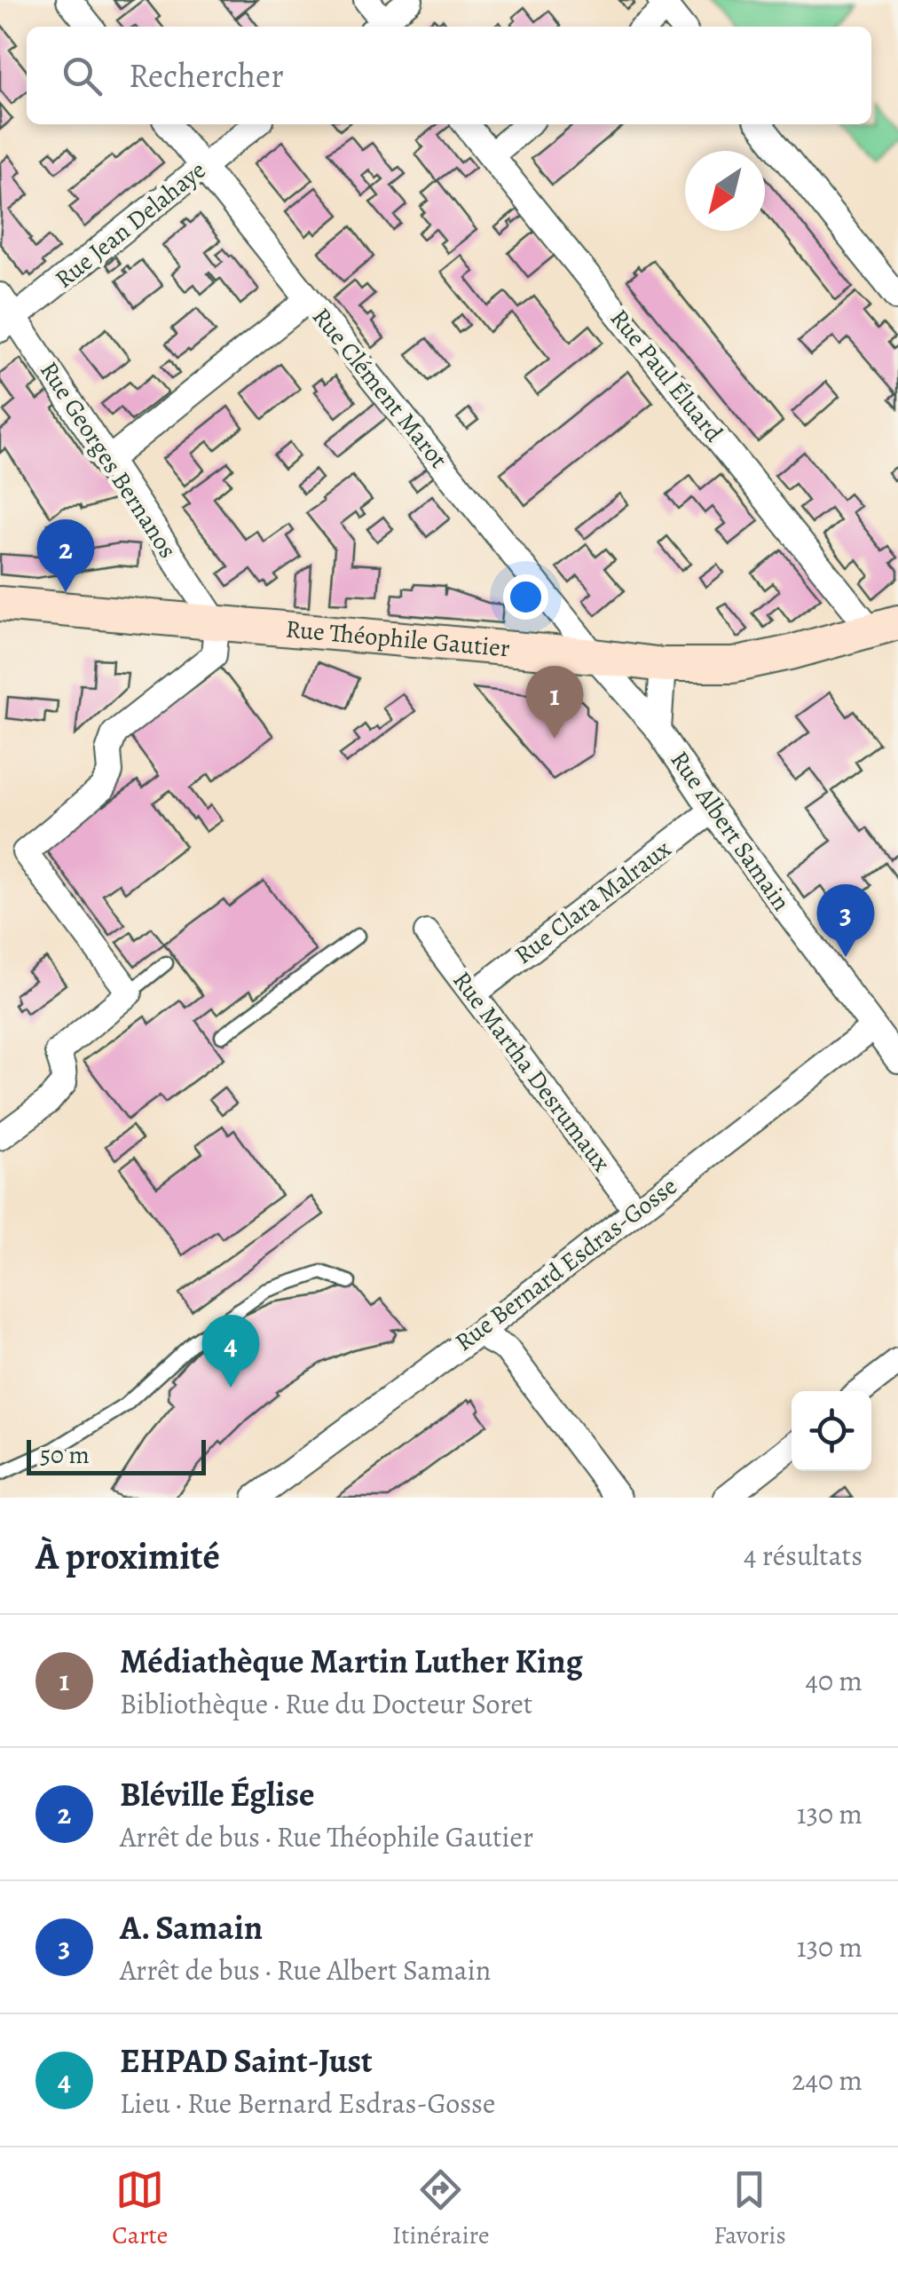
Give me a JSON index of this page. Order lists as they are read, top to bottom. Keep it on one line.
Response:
{"streets":{"street":["Rue Jean Delahaye","Rue Paul Éluard","Rue Clément Marot","Rue Georges Bernanos","Rue Théophile Gautier","Rue Albert Samain","Rue Clara Malraux","Rue Martha Desrumaux","Rue Bernard Esdras-Gosse"]},"crossings":[["Rue Jean Delahaye","Rue Clément Marot"],["Rue Jean Delahaye","Rue Georges Bernanos"],["Rue Paul Éluard","Rue Théophile Gautier"],["Rue Clément Marot","Rue Théophile Gautier"],["Rue Clément Marot","Rue Albert Samain"],["Rue Georges Bernanos","Rue Théophile Gautier"],["Rue Albert Samain","Rue Clara Malraux"],["Rue Albert Samain","Rue Bernard Esdras-Gosse"],["Rue Clara Malraux","Rue Martha Desrumaux"],["Rue Martha Desrumaux","Rue Bernard Esdras-Gosse"]],"scale_bar":"50 m","north":"bottom left","page":{"search":"Rechercher","pins":["2","1","3","4"],"scale":"50 m","heading":["À proximité","4 résultats"],"list":[{"mark":"1","name":"Médiathèque Martin Luther King","note":"Bibliothèque · Rue du Docteur Soret","value":"40 m"},{"mark":"2","name":"Bléville Église","note":"Arrêt de bus · Rue Théophile Gautier","value":"130 m"},{"mark":"3","name":"A. Samain","note":"Arrêt de bus · Rue Albert Samain","value":"130 m"},{"mark":"4","name":"EHPAD Saint-Just","note":"Lieu · Rue Bernard Esdras-Gosse","value":"240 m"}],"nav":["Carte","Itinéraire","Favoris"]}}
